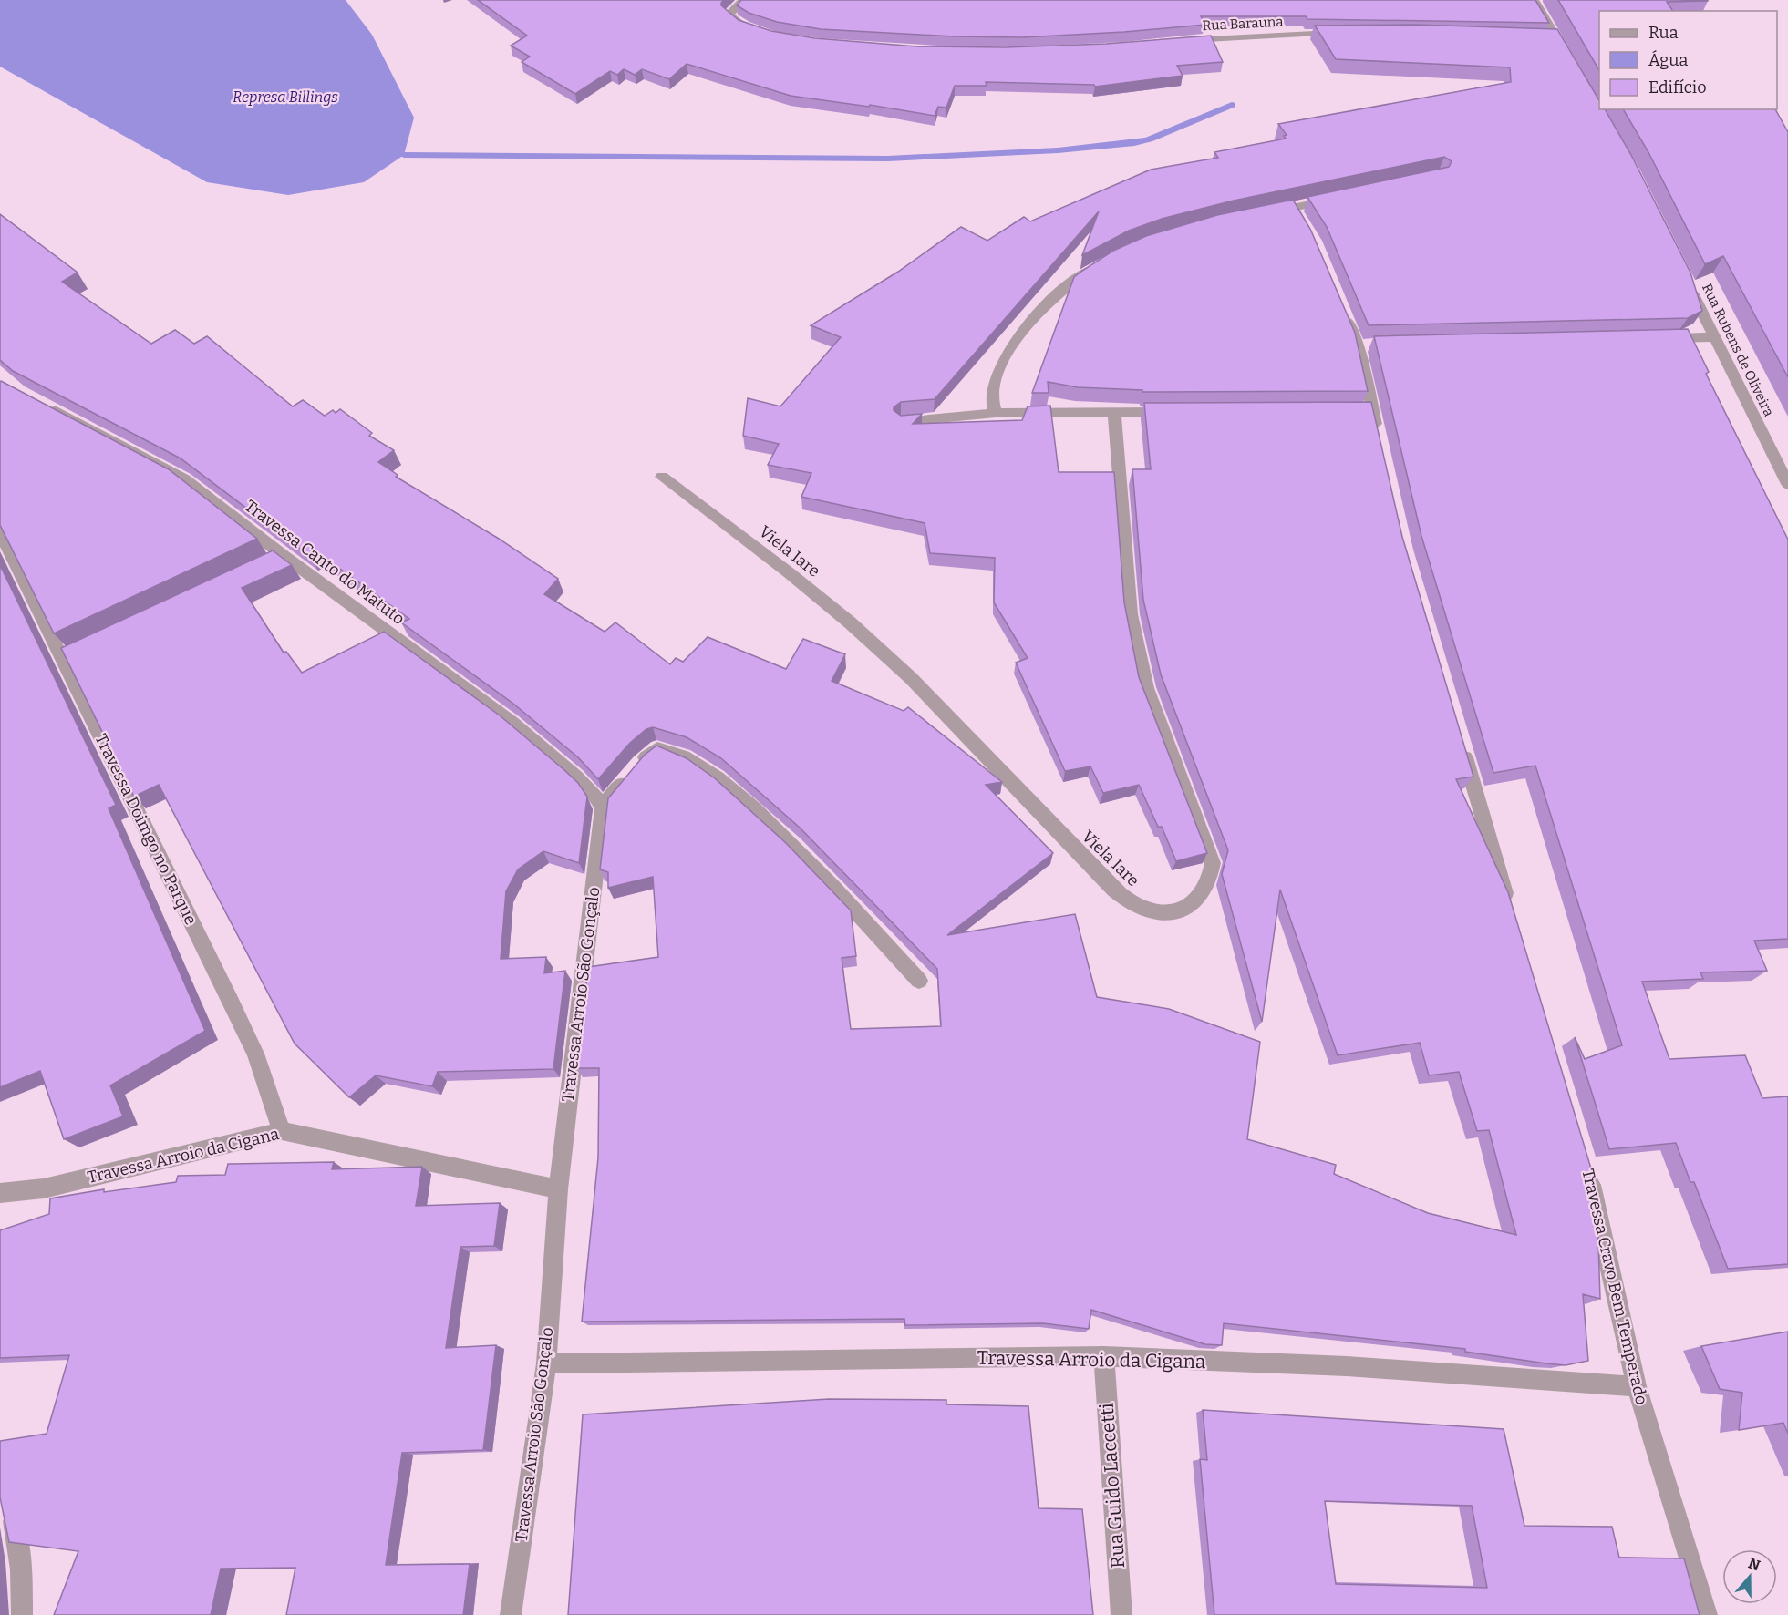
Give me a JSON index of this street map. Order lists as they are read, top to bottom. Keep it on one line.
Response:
{"streets":{"street":["Rua Barauna","Rua Rubens de Oliveira","Viela Iare","Travessa Canto do Matuto","Travessa Doimgo no Parque","Travessa Arroio São Gonçalo","Travessa Arroio da Cigana","Travessa Cravo Bem Temperado","Rua Guido Laccetti"]},"crossings":[["Travessa Canto do Matuto","Travessa Arroio São Gonçalo"],["Travessa Doimgo no Parque","Travessa Arroio da Cigana"],["Travessa Arroio São Gonçalo","Travessa Arroio da Cigana"],["Travessa Arroio da Cigana","Travessa Cravo Bem Temperado"],["Travessa Arroio da Cigana","Rua Guido Laccetti"]],"water":["Represa Billings"],"legend":["Rua","Água","Edifício"],"north":"top"}
